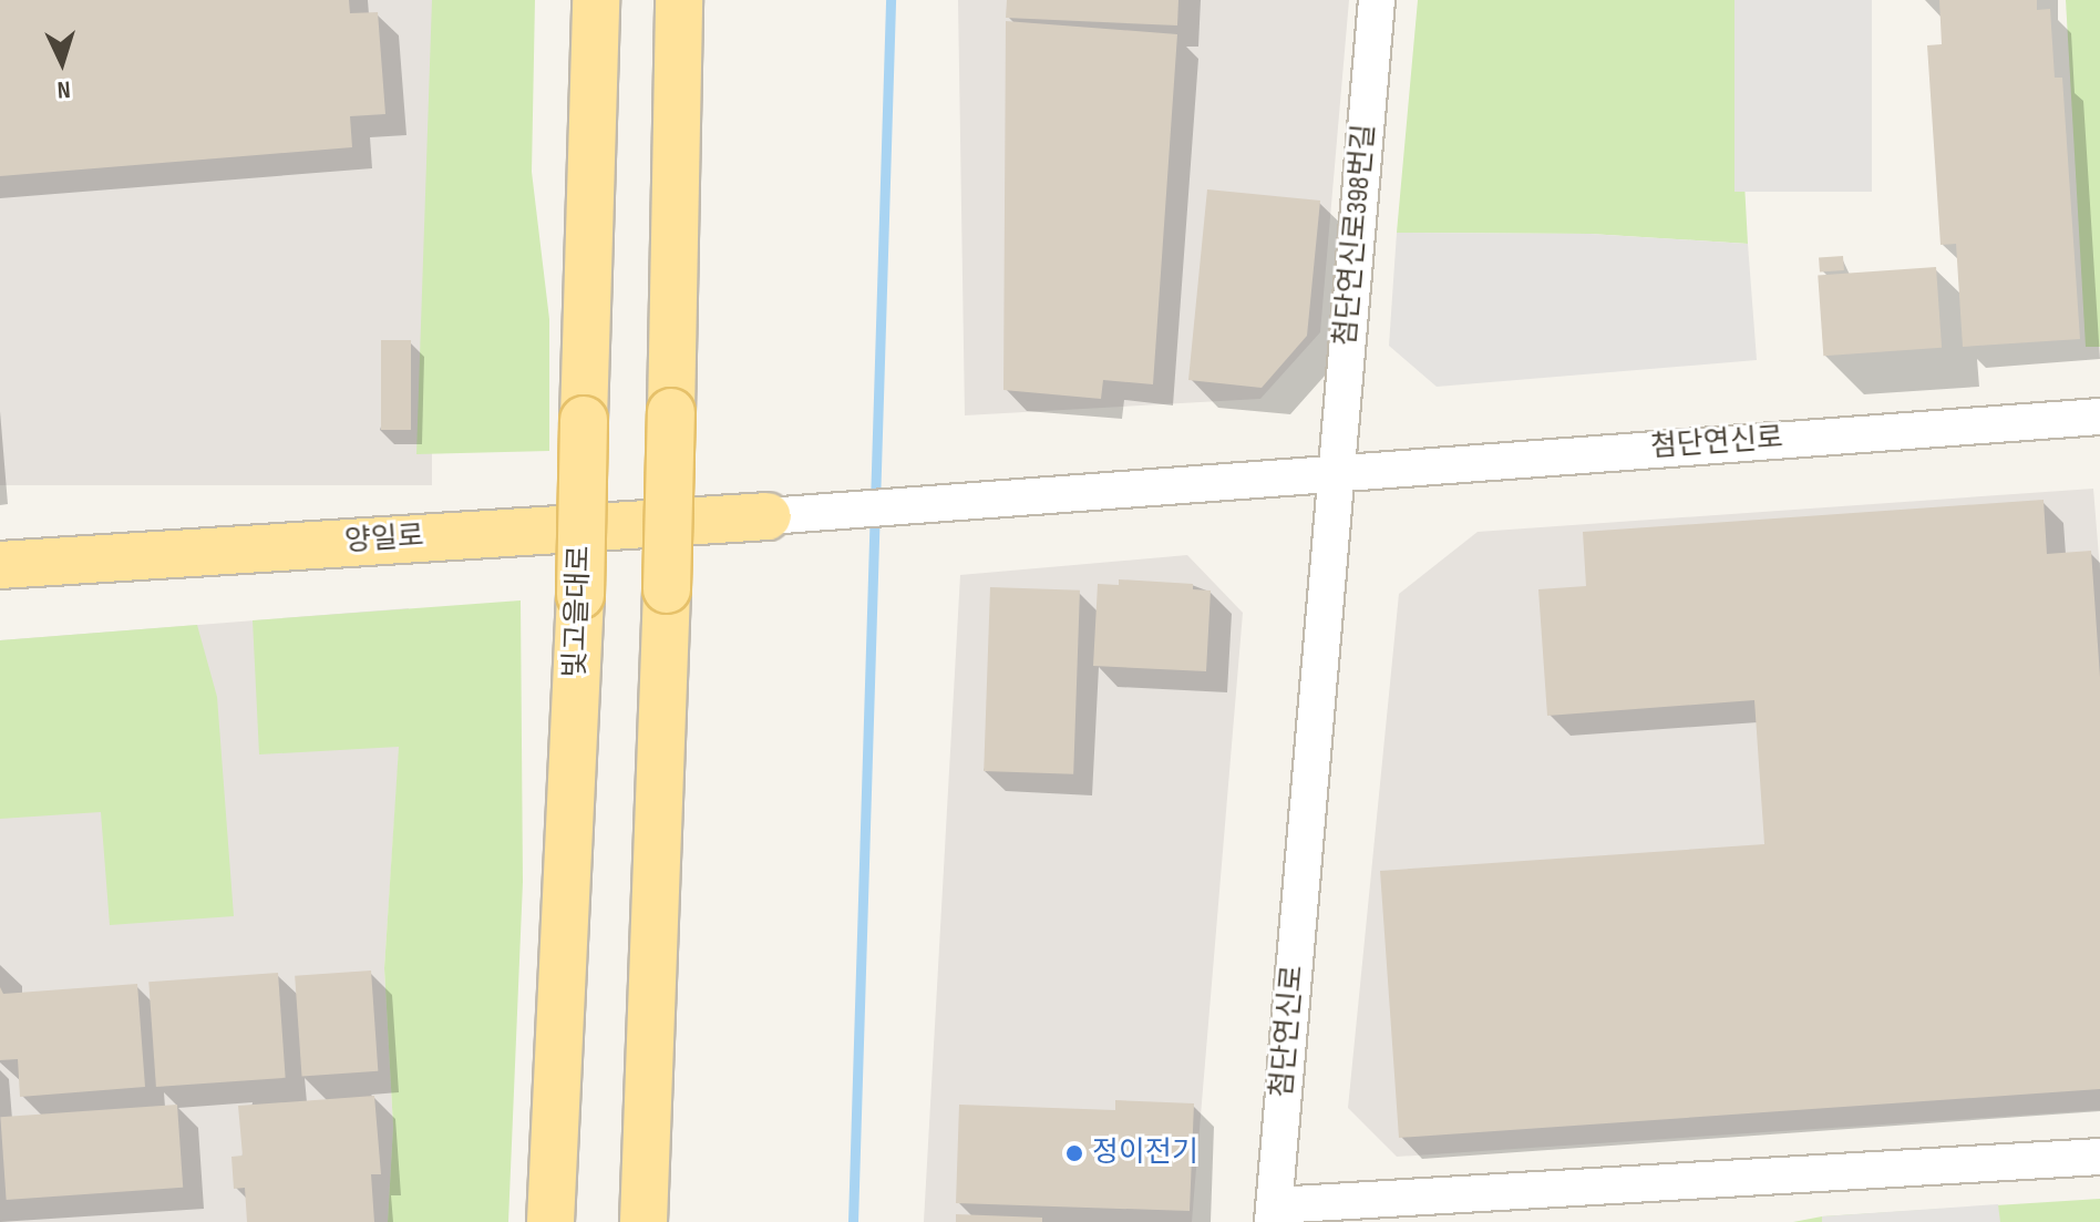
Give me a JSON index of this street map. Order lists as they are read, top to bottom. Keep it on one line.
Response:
{"streets":{"main road":["양일로","빛고을대로"],"street":["첨단연신로398번길","첨단연신로"]},"crossings":[["첨단연신로398번길","첨단연신로"],["첨단연신로","양일로"]],"places":["정이전기"],"north":"bottom"}
